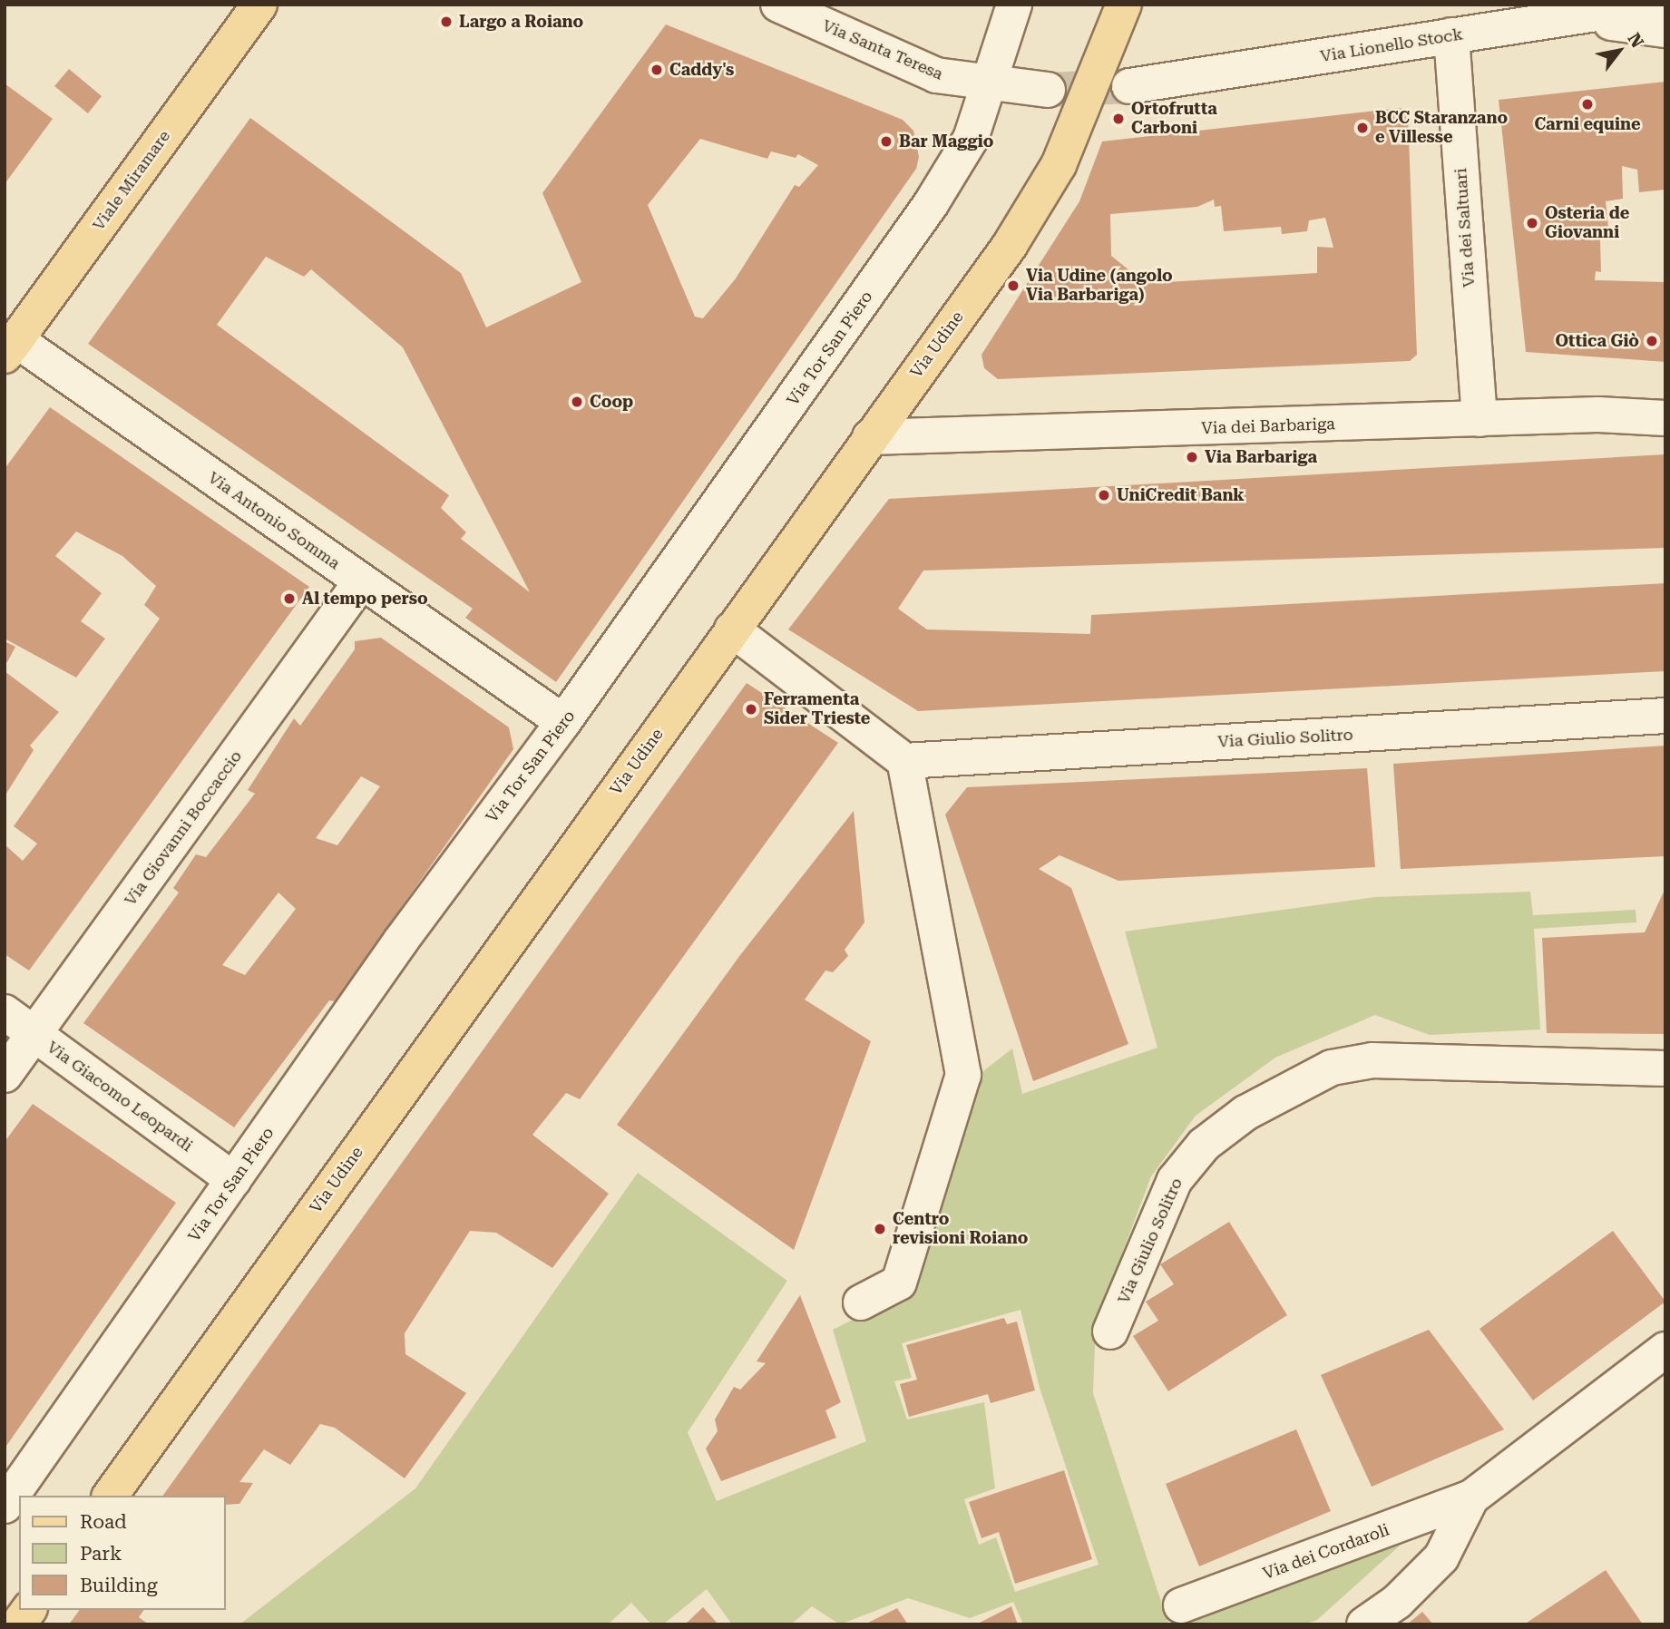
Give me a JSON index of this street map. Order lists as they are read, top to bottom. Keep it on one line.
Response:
{"streets":{"main road":["Viale Miramare","Via Udine"],"street":["Via Lionello Stock","Via Santa Teresa","Via dei Saltuari","Via Tor San Piero","Via dei Barbariga","Via Antonio Somma","Via Giulio Solitro","Via Giovanni Boccaccio","Via Giacomo Leopardi","Via dei Cordaroli"]},"crossings":[["Via Lionello Stock","Via dei Saltuari"],["Via Santa Teresa","Via Tor San Piero"],["Viale Miramare","Via Antonio Somma"],["Via dei Saltuari","Via dei Barbariga"],["Via Udine","Via dei Barbariga"],["Via Tor San Piero","Via Antonio Somma"],["Via Tor San Piero","Via Giacomo Leopardi"],["Via Antonio Somma","Via Giovanni Boccaccio"],["Via Giovanni Boccaccio","Via Giacomo Leopardi"]],"places":["Largo a Roiano","Caddy's","Carni equine","Ortofrutta Carboni","BCC Staranzano e Villesse","Bar Maggio","Osteria de Giovanni","Via Udine (angolo Via Barbariga)","Ottica Giò","Coop","Via Barbariga","UniCredit Bank","Al tempo perso","Ferramenta Sider Trieste","Centro revisioni Roiano"],"legend":["Road","Park","Building"],"north":"top right"}
